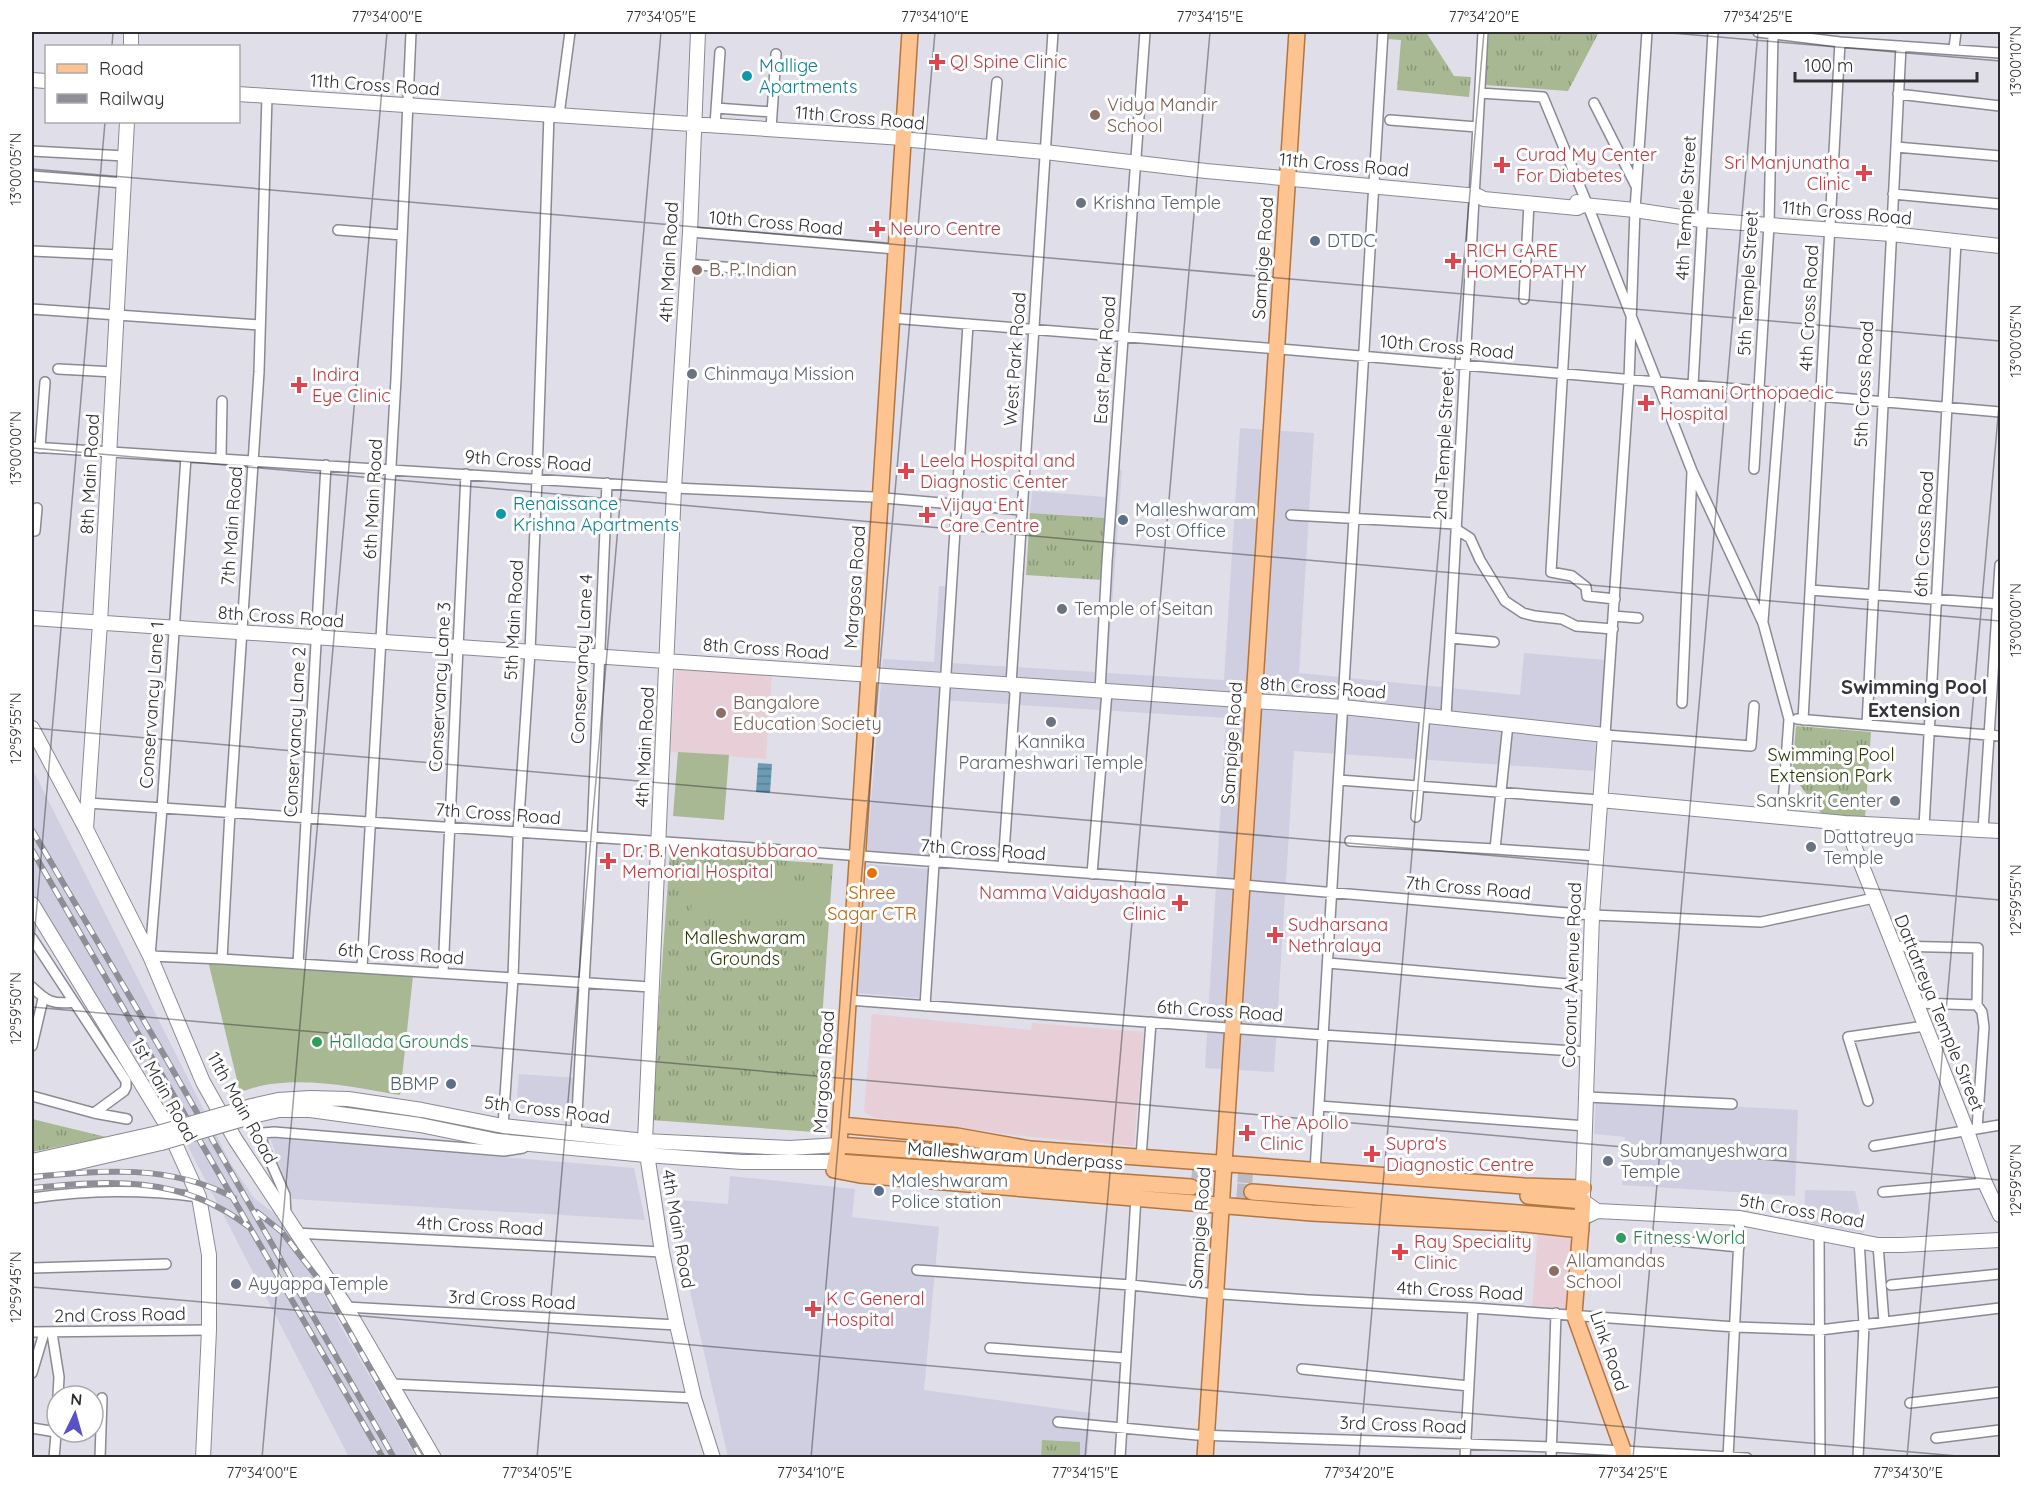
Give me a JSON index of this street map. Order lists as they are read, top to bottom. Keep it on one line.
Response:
{"streets":{"main road":["Sampige Road","Margosa Road","Coconut Avenue Road","Malleshwaram Underpass","Link Road"],"street":["11th Cross Road","4th Temple Street","10th Cross Road","4th Main Road","5th Temple Street","4th Cross Road","West Park Road","East Park Road","5th Cross Road","2nd Temple Street","9th Cross Road","8th Main Road","6th Main Road","7th Main Road","6th Cross Road","8th Cross Road","5th Main Road","Conservancy Lane 4","Conservancy Lane 3","Conservancy Lane 1","Conservancy Lane 2","7th Cross Road","Dattatreya Temple Street","1st Main Road","11th Main Road","3rd Cross Road","2nd Cross Road"]},"crossings":[["11th Cross Road","4th Temple Street"],["11th Cross Road","Sampige Road"],["11th Cross Road","4th Main Road"],["11th Cross Road","5th Temple Street"],["11th Cross Road","4th Cross Road"],["11th Cross Road","West Park Road"],["11th Cross Road","East Park Road"],["11th Cross Road","5th Cross Road"],["11th Cross Road","2nd Temple Street"],["11th Cross Road","6th Main Road"],["11th Cross Road","7th Main Road"],["11th Cross Road","6th Cross Road"],["11th Cross Road","Margosa Road"],["11th Cross Road","5th Main Road"],["4th Temple Street","10th Cross Road"],["10th Cross Road","Sampige Road"],["10th Cross Road","4th Main Road"],["10th Cross Road","5th Temple Street"],["10th Cross Road","4th Cross Road"],["10th Cross Road","West Park Road"],["10th Cross Road","East Park Road"],["10th Cross Road","5th Cross Road"],["10th Cross Road","2nd Temple Street"],["10th Cross Road","6th Cross Road"],["10th Cross Road","Margosa Road"],["Sampige Road","4th Cross Road"],["Sampige Road","6th Cross Road"],["Sampige Road","8th Cross Road"],["Sampige Road","7th Cross Road"],["Sampige Road","3rd Cross Road"],["4th Main Road","4th Cross Road"],["4th Main Road","5th Cross Road"],["4th Main Road","9th Cross Road"],["4th Main Road","6th Cross Road"],["4th Main Road","8th Cross Road"],["4th Main Road","7th Cross Road"],["4th Main Road","3rd Cross Road"],["4th Cross Road","11th Main Road"],["4th Cross Road","Link Road"],["West Park Road","9th Cross Road"],["West Park Road","8th Cross Road"],["West Park Road","7th Cross Road"],["East Park Road","8th Cross Road"],["East Park Road","7th Cross Road"],["5th Cross Road","Margosa Road"],["5th Cross Road","5th Main Road"],["5th Cross Road","Coconut Avenue Road"],["5th Cross Road","Malleshwaram Underpass"],["5th Cross Road","Link Road"],["2nd Temple Street","8th Cross Road"],["9th Cross Road","8th Main Road"],["9th Cross Road","6th Main Road"],["9th Cross Road","7th Main Road"],["9th Cross Road","Margosa Road"],["9th Cross Road","5th Main Road"],["9th Cross Road","Conservancy Lane 4"],["9th Cross Road","Conservancy Lane 3"],["9th Cross Road","Conservancy Lane 1"],["9th Cross Road","Conservancy Lane 2"],["8th Main Road","8th Cross Road"],["8th Main Road","7th Cross Road"],["8th Main Road","11th Main Road"],["6th Main Road","6th Cross Road"],["6th Main Road","8th Cross Road"],["6th Main Road","7th Cross Road"],["7th Main Road","6th Cross Road"],["7th Main Road","8th Cross Road"],["7th Main Road","7th Cross Road"],["6th Cross Road","Margosa Road"],["6th Cross Road","5th Main Road"],["6th Cross Road","Conservancy Lane 4"],["6th Cross Road","Conservancy Lane 3"],["6th Cross Road","Conservancy Lane 1"],["6th Cross Road","Conservancy Lane 2"],["6th Cross Road","Coconut Avenue Road"],["6th Cross Road","11th Main Road"],["Margosa Road","8th Cross Road"],["Margosa Road","7th Cross Road"],["Margosa Road","Malleshwaram Underpass"],["8th Cross Road","5th Main Road"],["8th Cross Road","Conservancy Lane 4"],["8th Cross Road","Conservancy Lane 3"],["8th Cross Road","Conservancy Lane 1"],["8th Cross Road","Conservancy Lane 2"],["8th Cross Road","Coconut Avenue Road"],["5th Main Road","7th Cross Road"],["Conservancy Lane 4","7th Cross Road"],["Conservancy Lane 3","7th Cross Road"],["Conservancy Lane 1","7th Cross Road"],["Conservancy Lane 1","11th Main Road"],["Conservancy Lane 2","7th Cross Road"],["7th Cross Road","Coconut Avenue Road"],["7th Cross Road","Dattatreya Temple Street"],["Coconut Avenue Road","Link Road"],["1st Main Road","2nd Cross Road"],["11th Main Road","3rd Cross Road"],["3rd Cross Road","Link Road"]],"districts":["Swimming Pool Extension"],"parks":["Swimming Pool Extension Park","Malleshwaram Grounds"],"places":{"health":["QI Spine Clinic","Curad My Center For Diabetes","Sri Manjunatha Clinic","Neuro Centre","RICH CARE HOMEOPATHY","Indira Eye Clinic","Ramani Orthopaedic Hospital","Leela Hospital and Diagnostic Center","Vijaya Ent Care Centre","Dr. B. Venkatasubbarao Memorial Hospital","Namma Vaidyashaala Clinic","Sudharsana Nethralaya","The Apollo Clinic","Supra's Diagnostic Centre","Ray Speciality Clinic","K C General Hospital"],"other":["Mallige Apartments","Vidya Mandir School","Krishna Temple","DTDC","B. P. Indian","Chinmaya Mission","Renaissance Krishna Apartments","Malleshwaram Post Office","Temple of Seitan","Bangalore Education Society","Kannika Parameshwari Temple","Sanskrit Center","Dattatreya Temple","Shree Sagar CTR","Hallada Grounds","BBMP","Subramanyeshwara Temple","Maleshwaram Police station","Fitness World","Allamandas School","Ayyappa Temple"]},"legend":["Road","Railway"],"scale_bar":"100 m","north":"top","coordinates":["77°34'00\"E","77°34'05\"E","77°34'10\"E","77°34'15\"E","77°34'20\"E","77°34'25\"E","13°00'10\"N","13°00'05\"N","13°00'00\"N","12°59'55\"N","12°59'50\"N","12°59'45\"N","77°34'30\"E"]}
